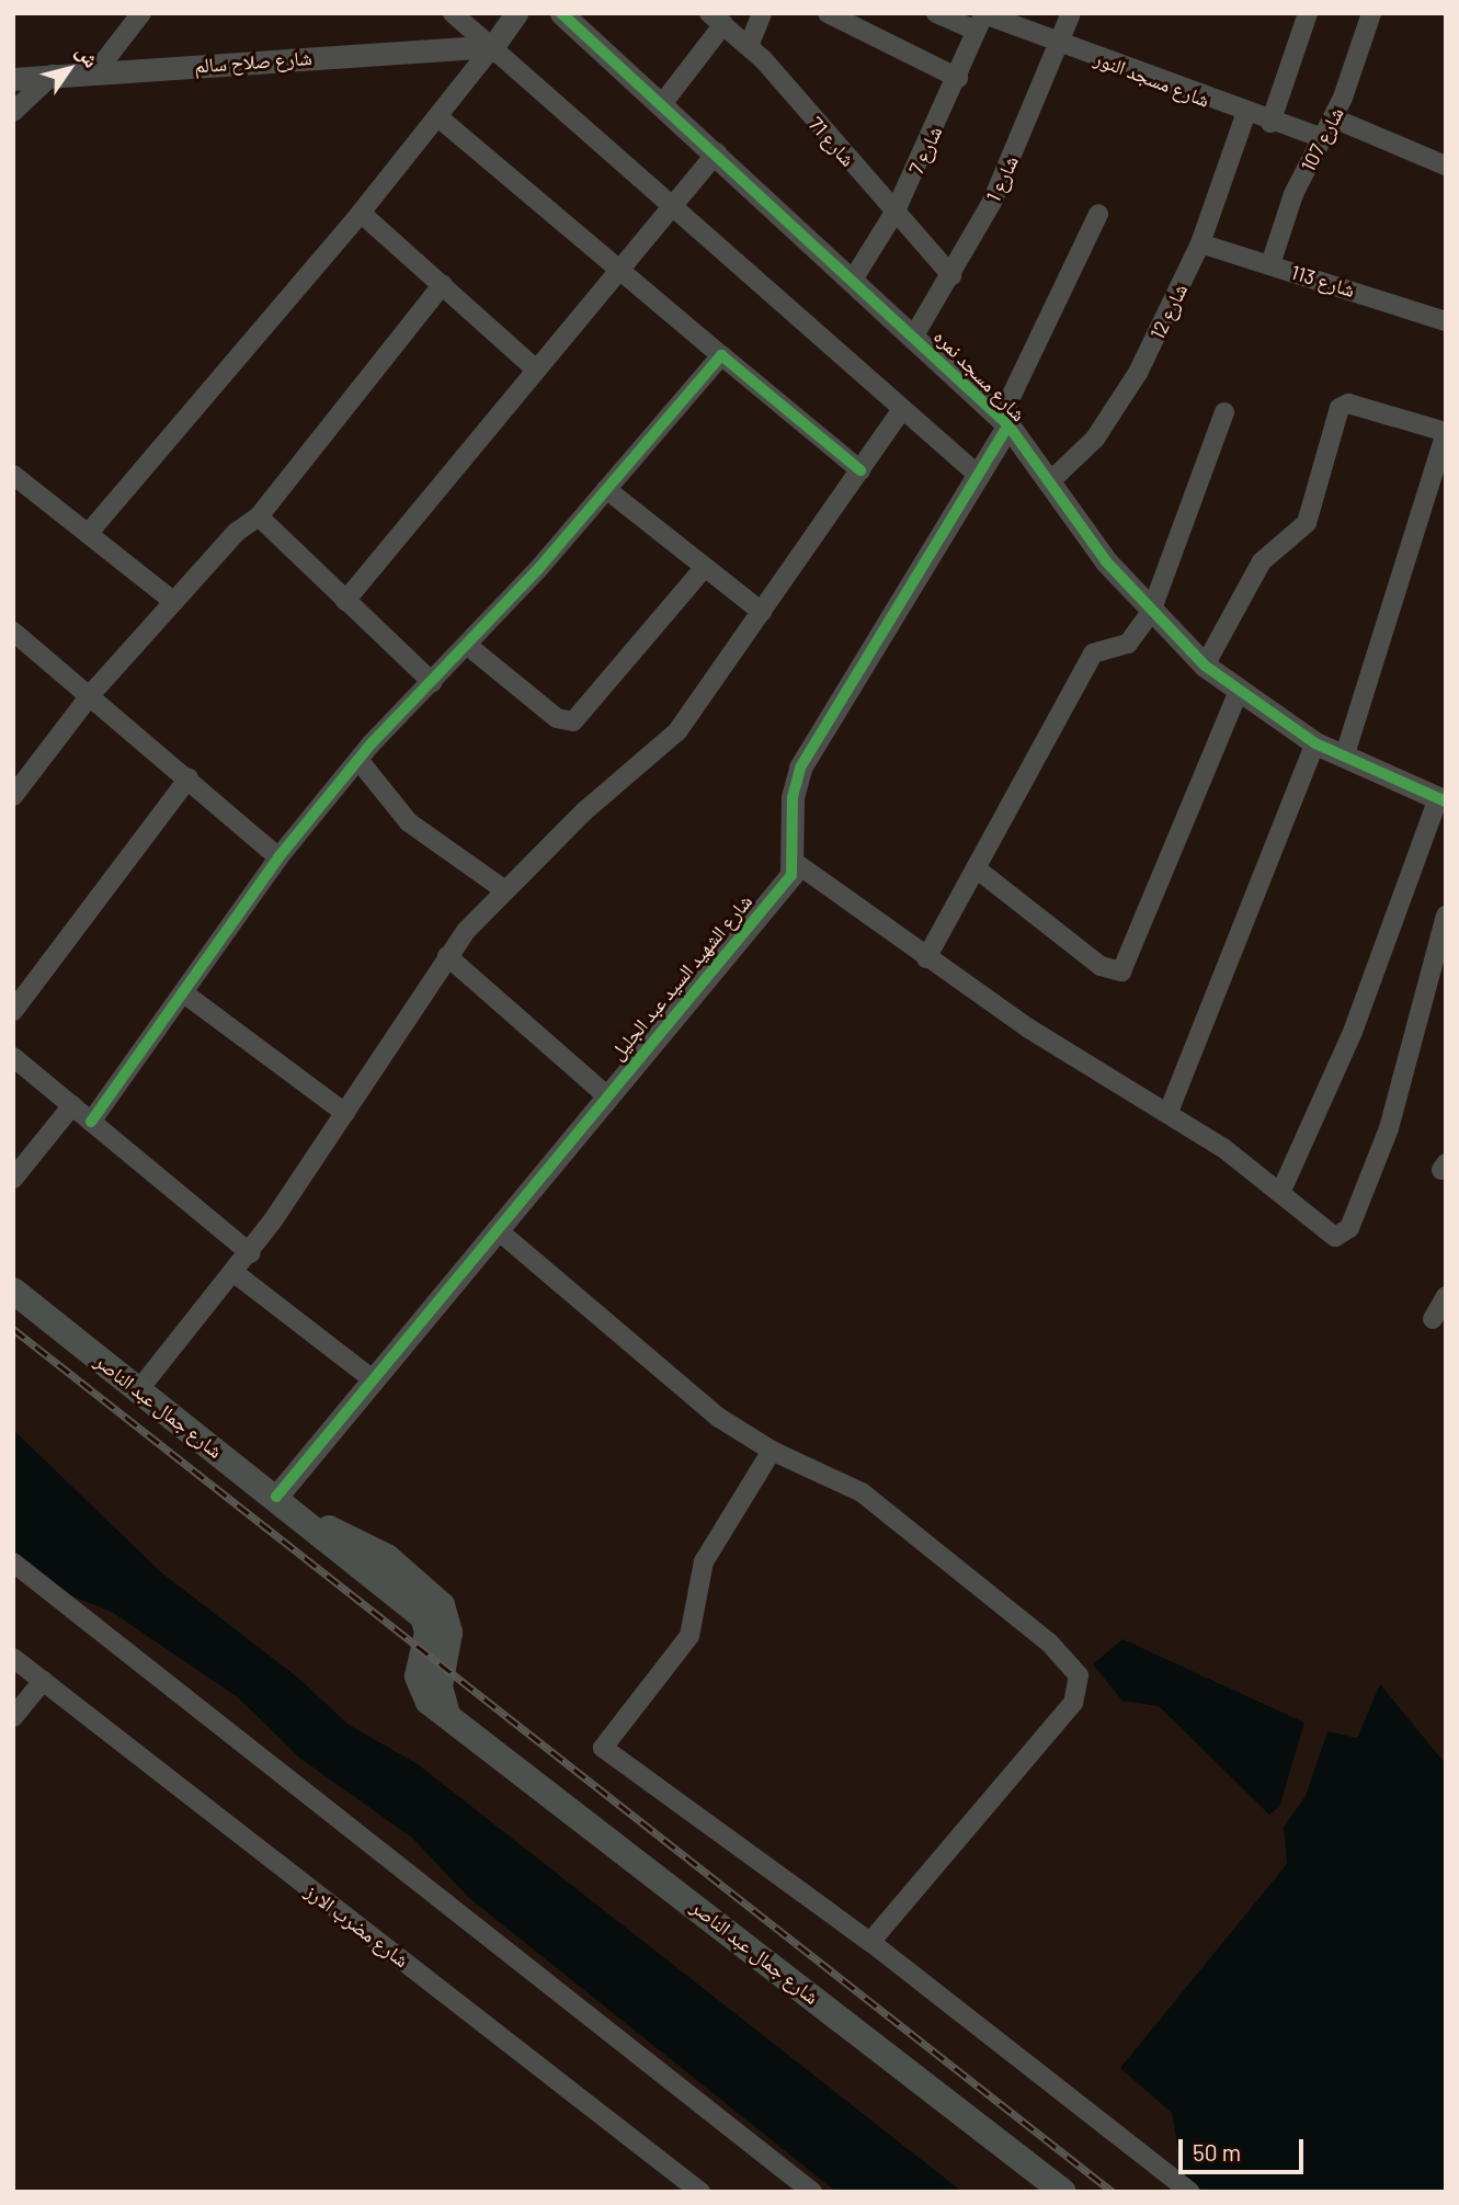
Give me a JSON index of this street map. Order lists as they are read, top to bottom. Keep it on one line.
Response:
{"streets":{"main road":["شارع جمال عبد الناصر"],"street":["شارع صلاح سالم","شارع مسجد النور","شارع 107","شارع 71","شارع 7","شارع 1","شارع 113","شارع 12","شارع مسجد نمره","شارع الشهيد السيد عبد الجليل","شارع مضرب الارز"]},"crossings":[["شارع مسجد النور","شارع 107"],["شارع مسجد النور","شارع 7"],["شارع مسجد النور","شارع 1"],["شارع مسجد النور","شارع 12"],["شارع 107","شارع 113"],["شارع 71","شارع 7"],["شارع 71","شارع 1"],["شارع 7","شارع مسجد نمره"],["شارع 1","شارع مسجد نمره"],["شارع 113","شارع 12"],["شارع 12","شارع مسجد نمره"],["شارع الشهيد السيد عبد الجليل","شارع جمال عبد الناصر"]],"scale_bar":"50 m","north":"top right"}
